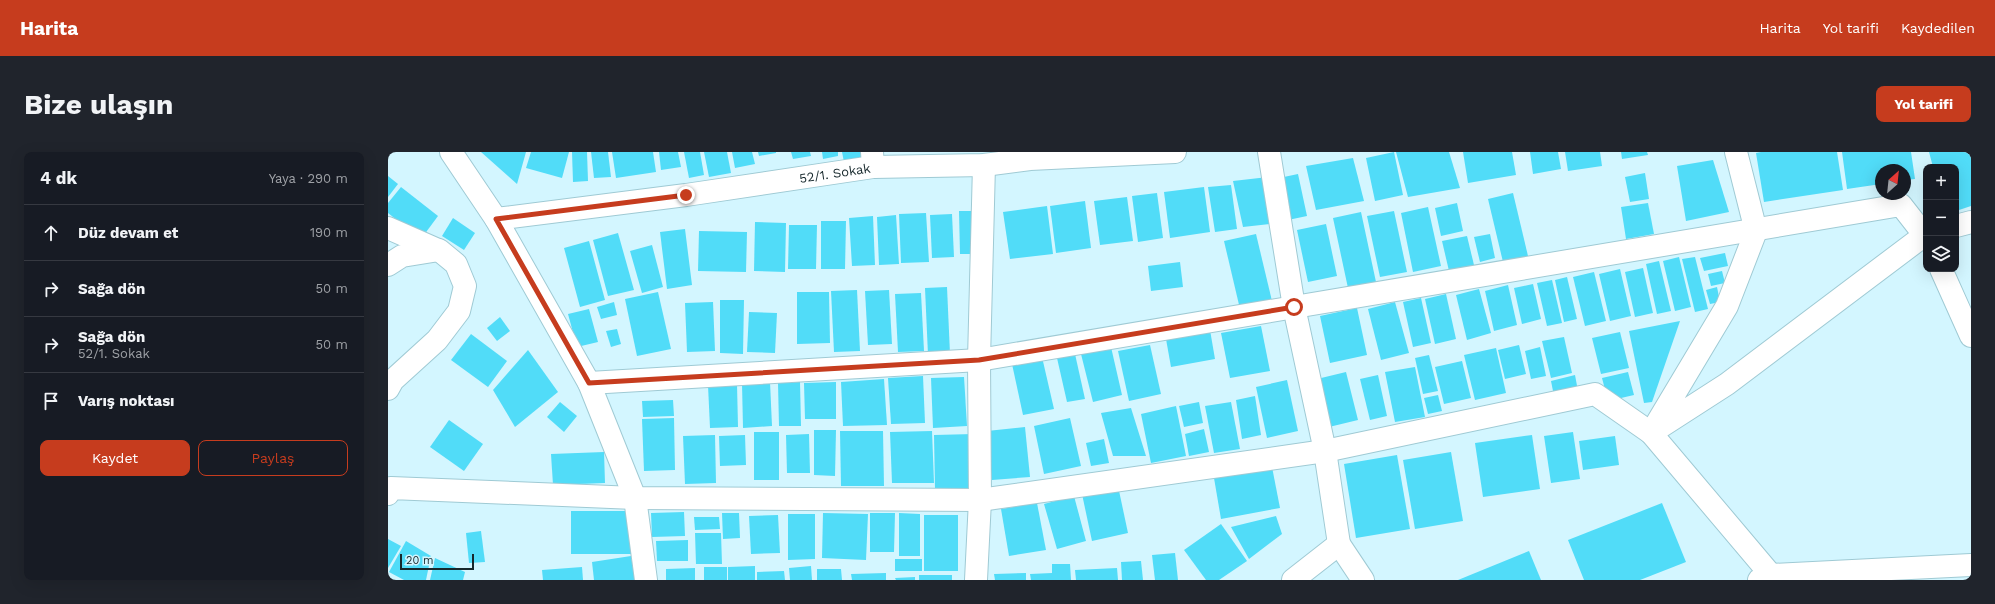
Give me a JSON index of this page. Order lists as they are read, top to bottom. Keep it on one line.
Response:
{"streets":{"street":["52/1. Sokak"]},"scale_bar":"20 m","north":"top right","page":{"header":"Harita","nav":["Harita","Yol tarifi","Kaydedilen"],"buttons":["Yol tarifi",["Kaydet","Paylaş"]],"title":"Bize ulaşın","heading":["4 dk","Yaya · 290 m"],"map_buttons":["+","−"],"list":[["Düz devam et","190 m"],["Sağa dön","50 m"],["Sağa dön","52/1. Sokak","50 m"],"Varış noktası"],"scale":"20 m"}}
